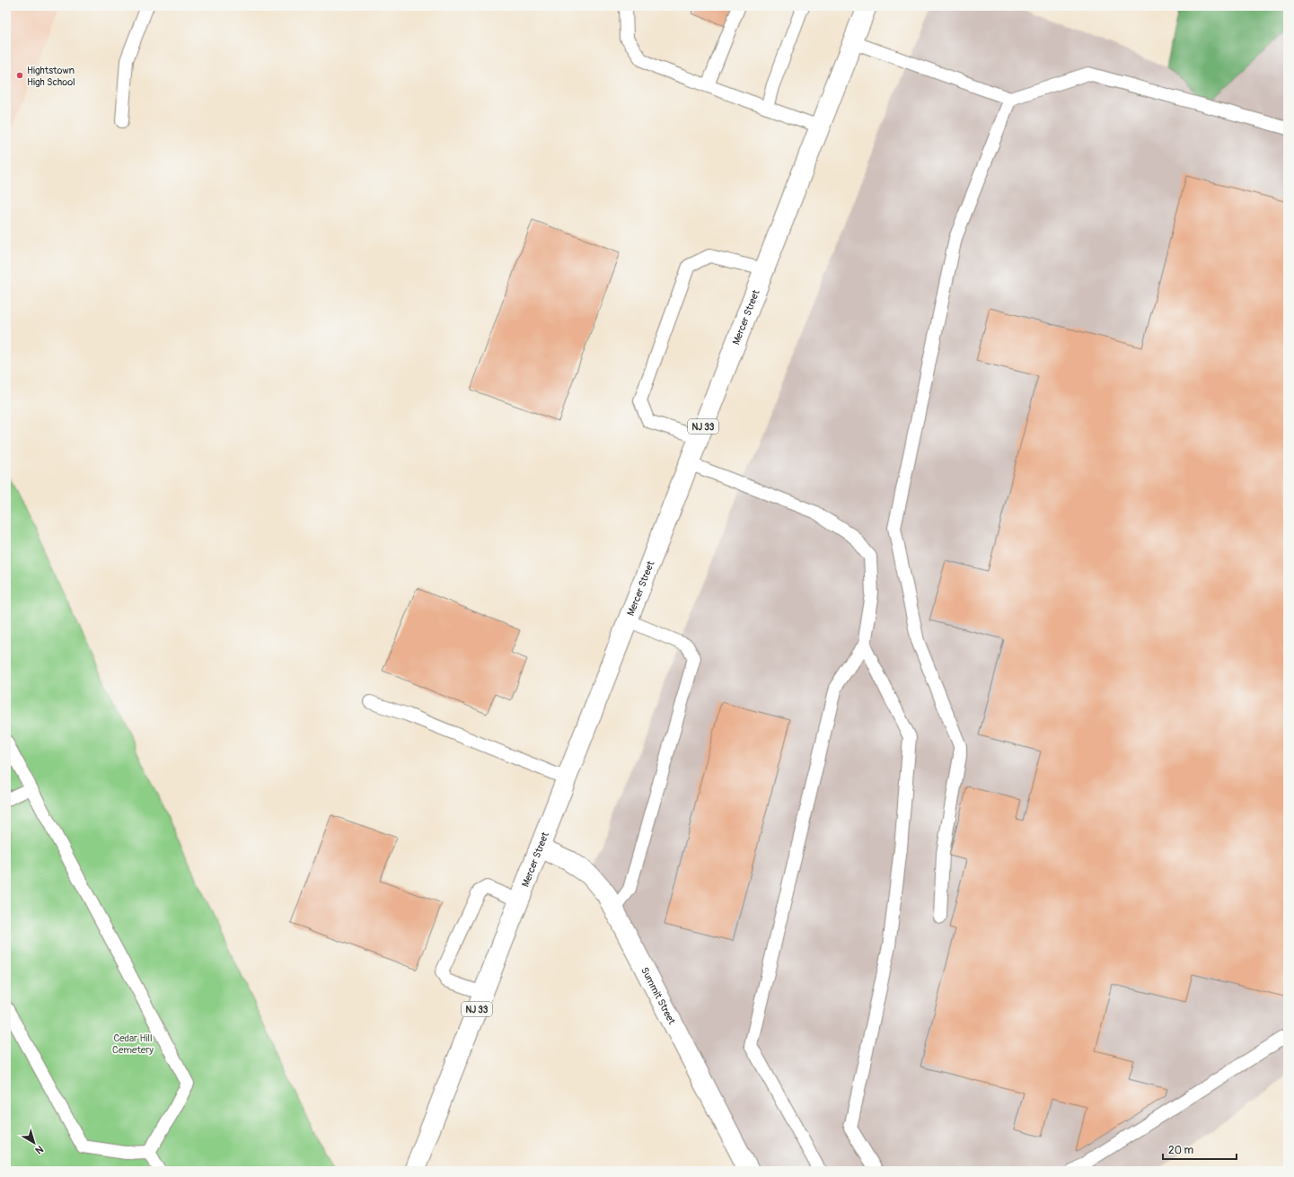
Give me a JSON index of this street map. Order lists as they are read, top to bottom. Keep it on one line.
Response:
{"streets":{"main road":["Mercer Street","NJ 33","Summit Street"]},"crossings":[["Mercer Street","Summit Street"]],"parks":["Cedar Hill Cemetery"],"places":["Hightstown High School"],"scale_bar":"20 m","north":"bottom right"}
